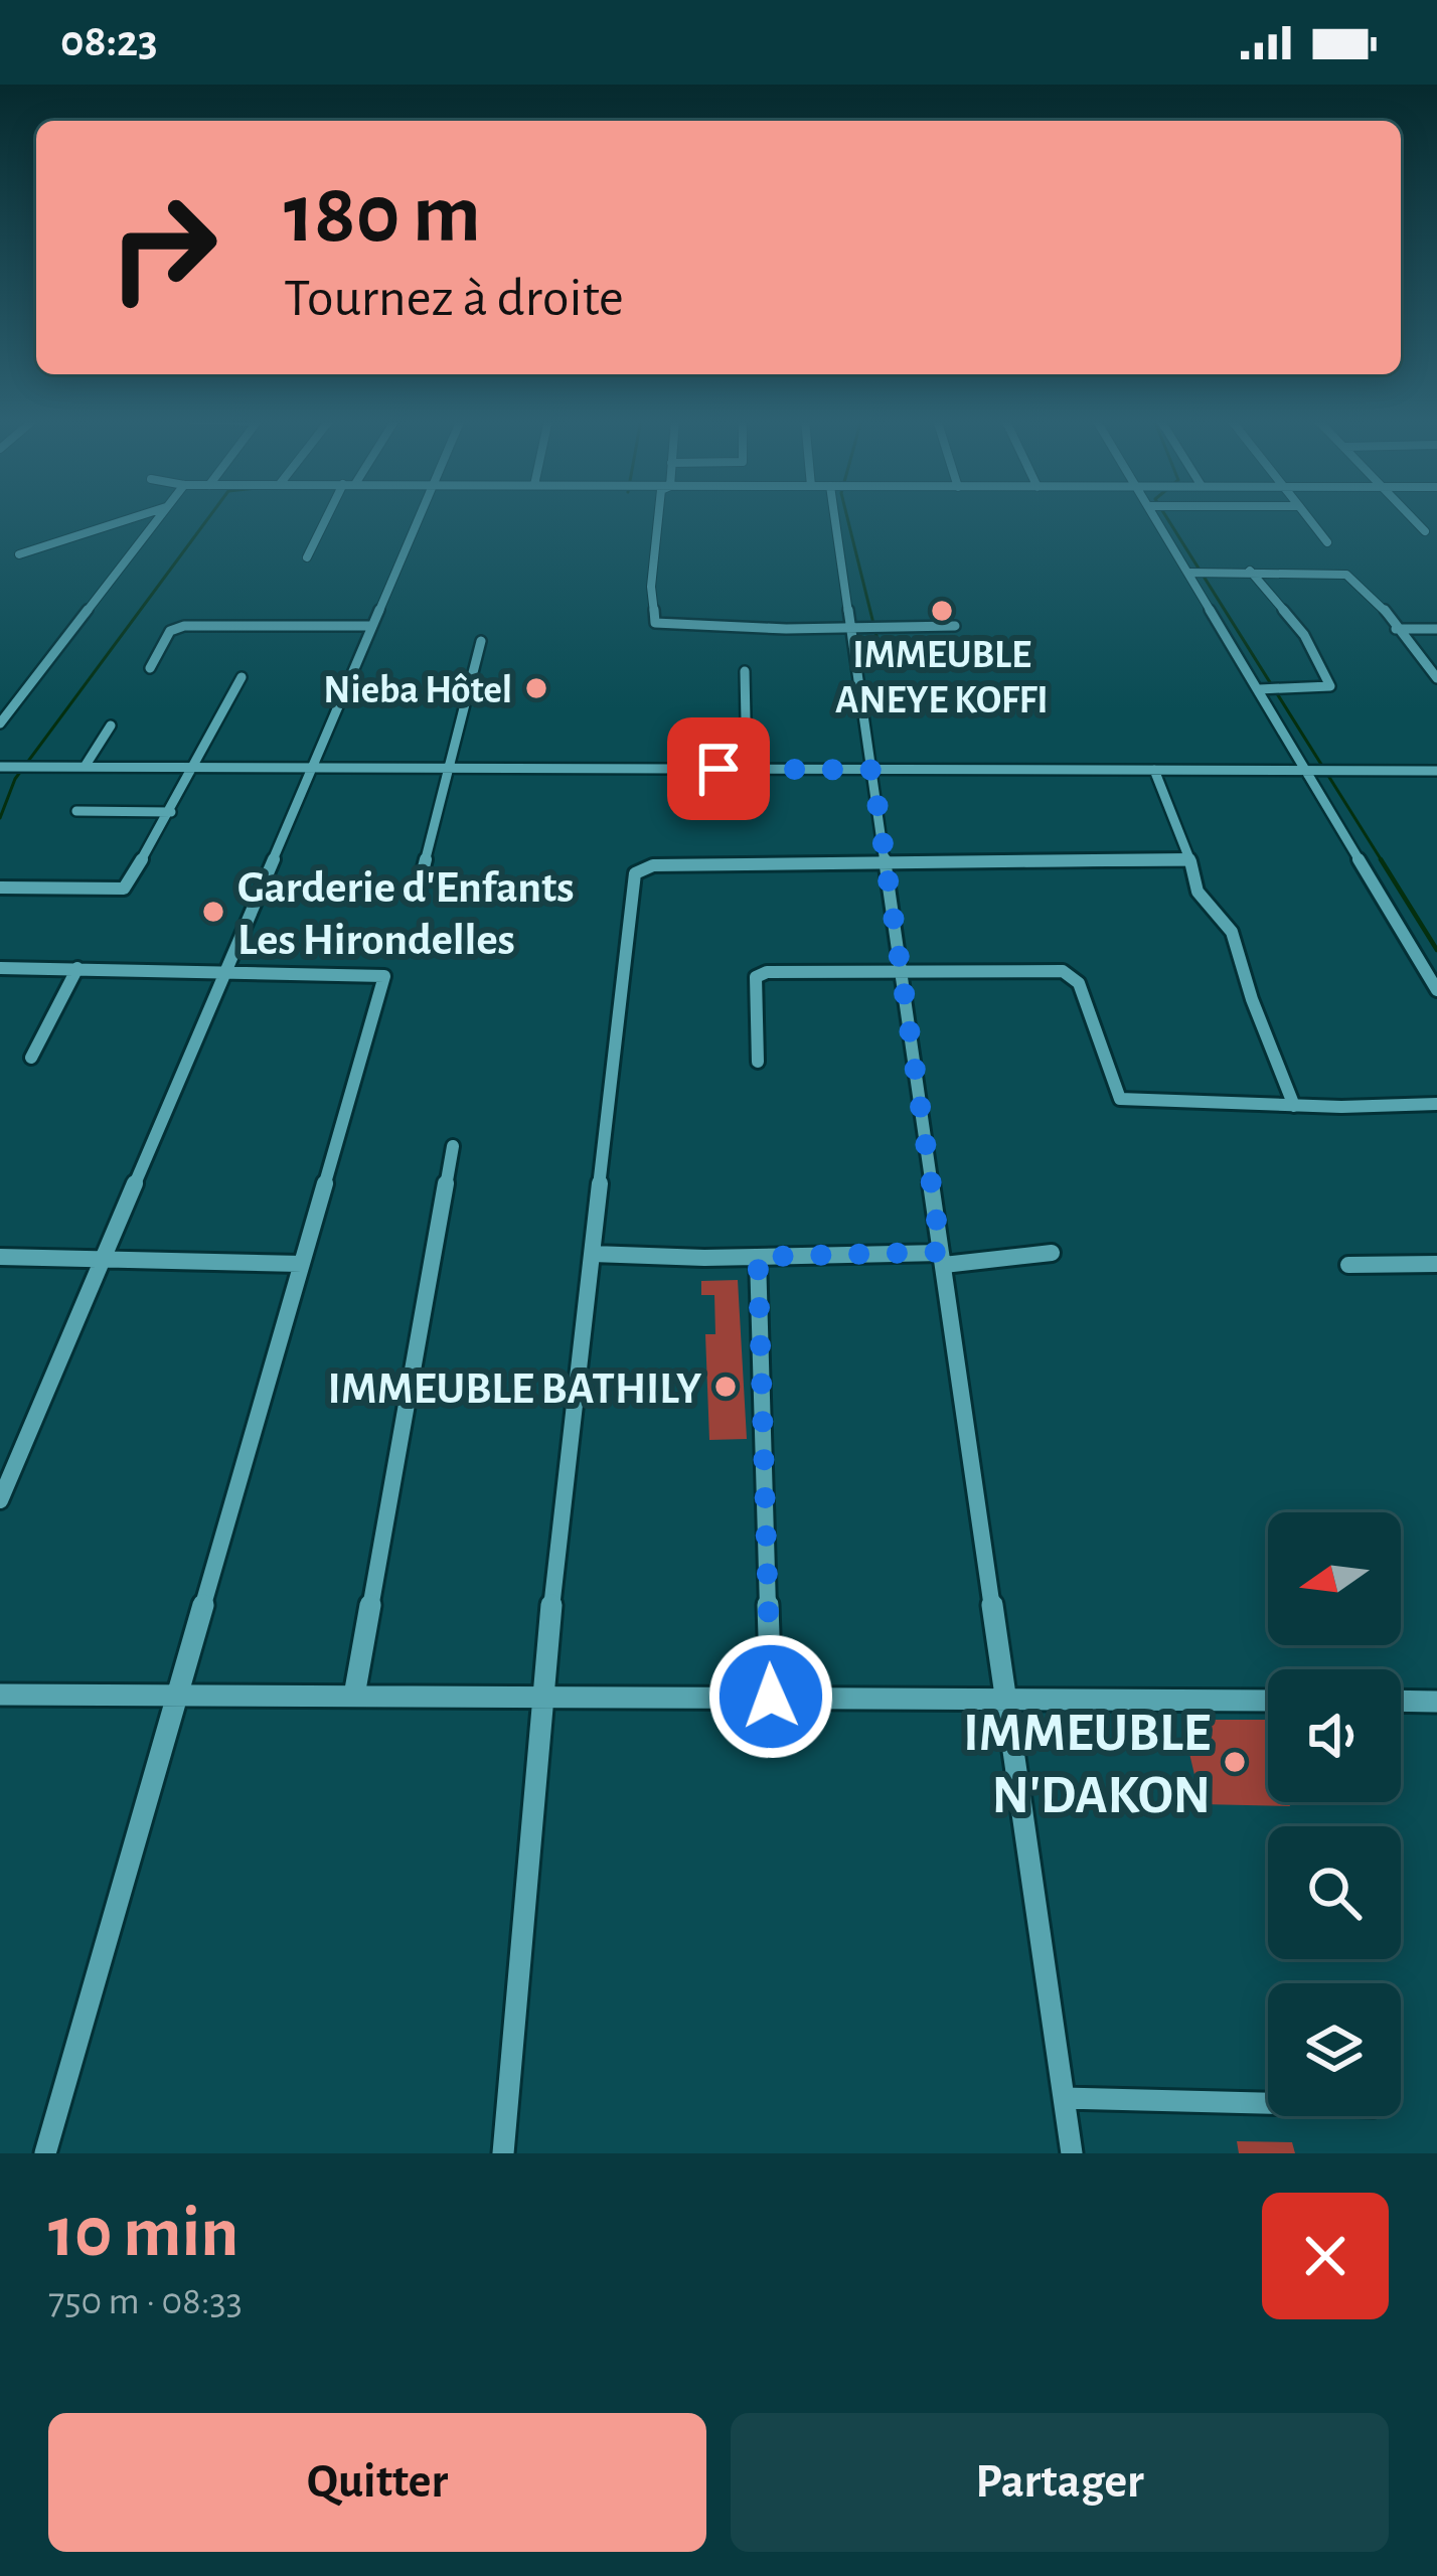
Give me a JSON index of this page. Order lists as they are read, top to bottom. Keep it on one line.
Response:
{"places":["IMMEUBLE ANEYE KOFFI","Nieba Hôtel","Garderie d'Enfants Les Hirondelles","IMMEUBLE BATHILY","IMMEUBLE N'DAKON"],"north":"left","page":{"status":"08:23","turn":["180 m","Tournez à droite"],"heading":["10 min","750 m · 08:33"],"buttons":["Quitter","Partager"]}}
